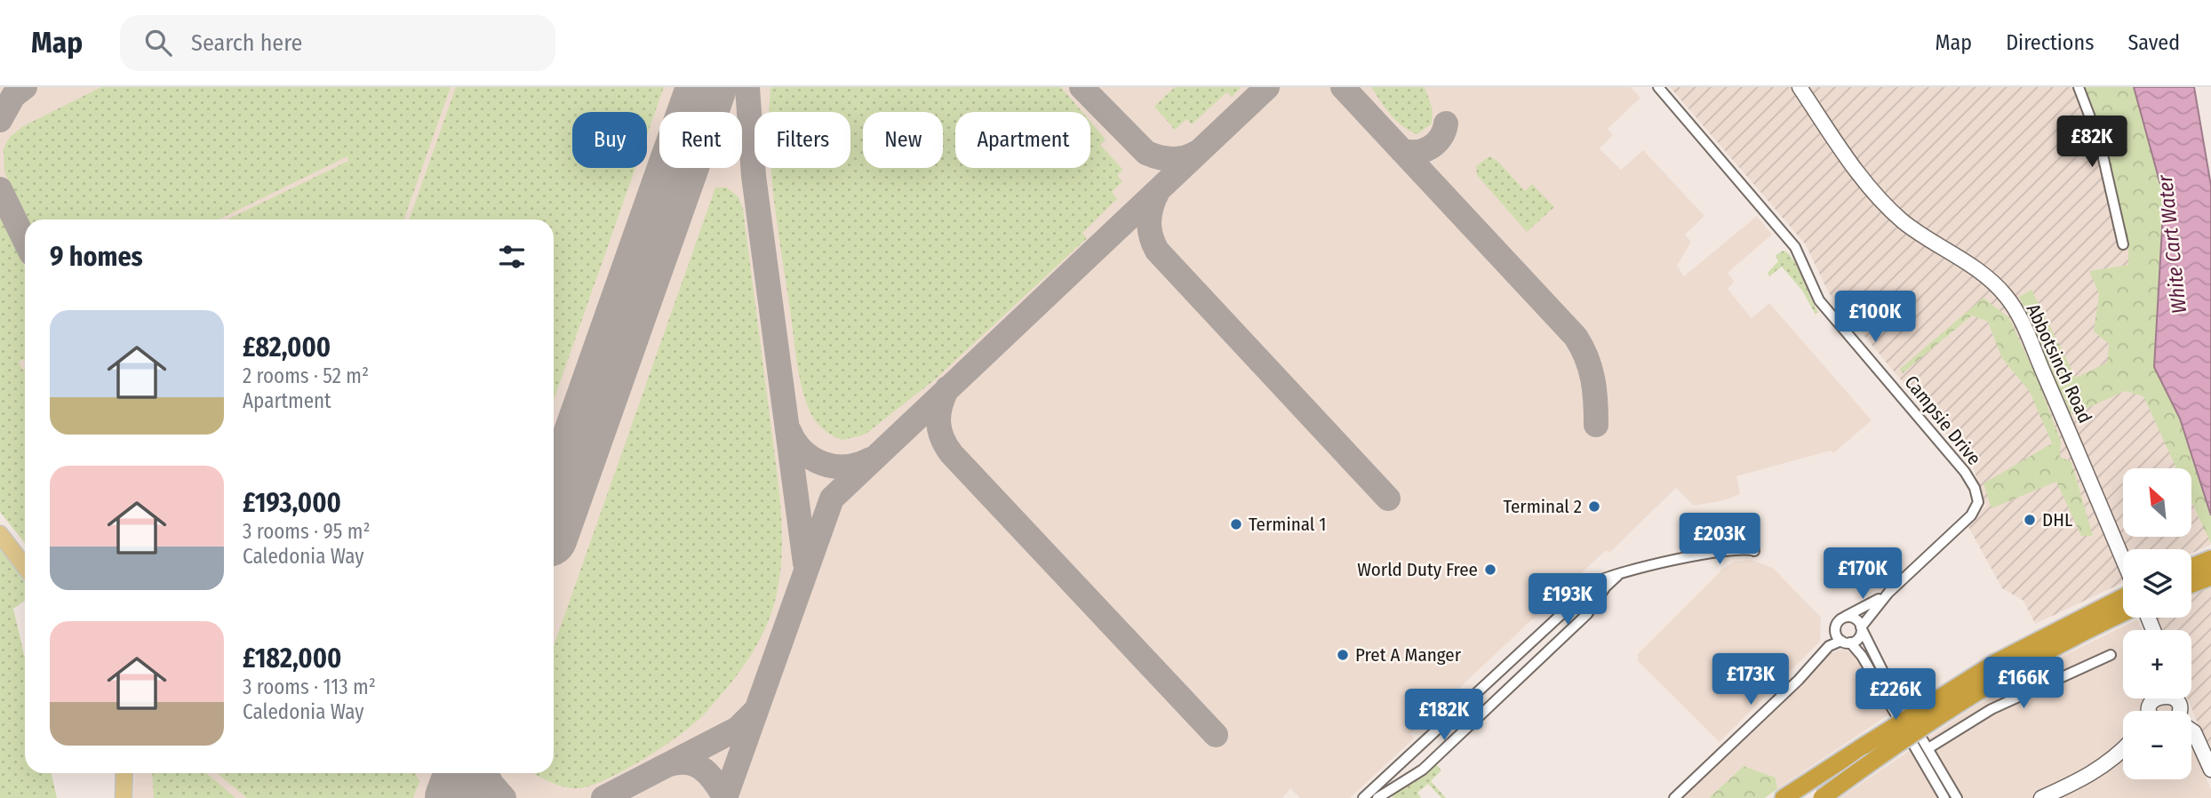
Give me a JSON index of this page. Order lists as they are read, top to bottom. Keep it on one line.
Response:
{"streets":{"street":["Abbotsinch Road","Campsie Drive"]},"water":["White Cart Water"],"places":["Terminal 2","DHL","Terminal 1","World Duty Free","Pret A Manger"],"north":"top left","page":{"header":"Map","search":"Search here","nav":["Map","Directions","Saved"],"chip":["Buy","Rent","Filters","New","Apartment"],"price":["£82K","£100K","£203K","£170K","£193K","£173K","£166K","£226K","£182K"],"heading":"9 homes","list":[{"name":"£82,000","note":"2 rooms · 52 m² · Apartment"},{"name":"£193,000","note":"3 rooms · 95 m² · Caledonia Way"},{"name":"£182,000","note":"3 rooms · 113 m² · Caledonia Way"}],"map_buttons":["+","−"]}}
